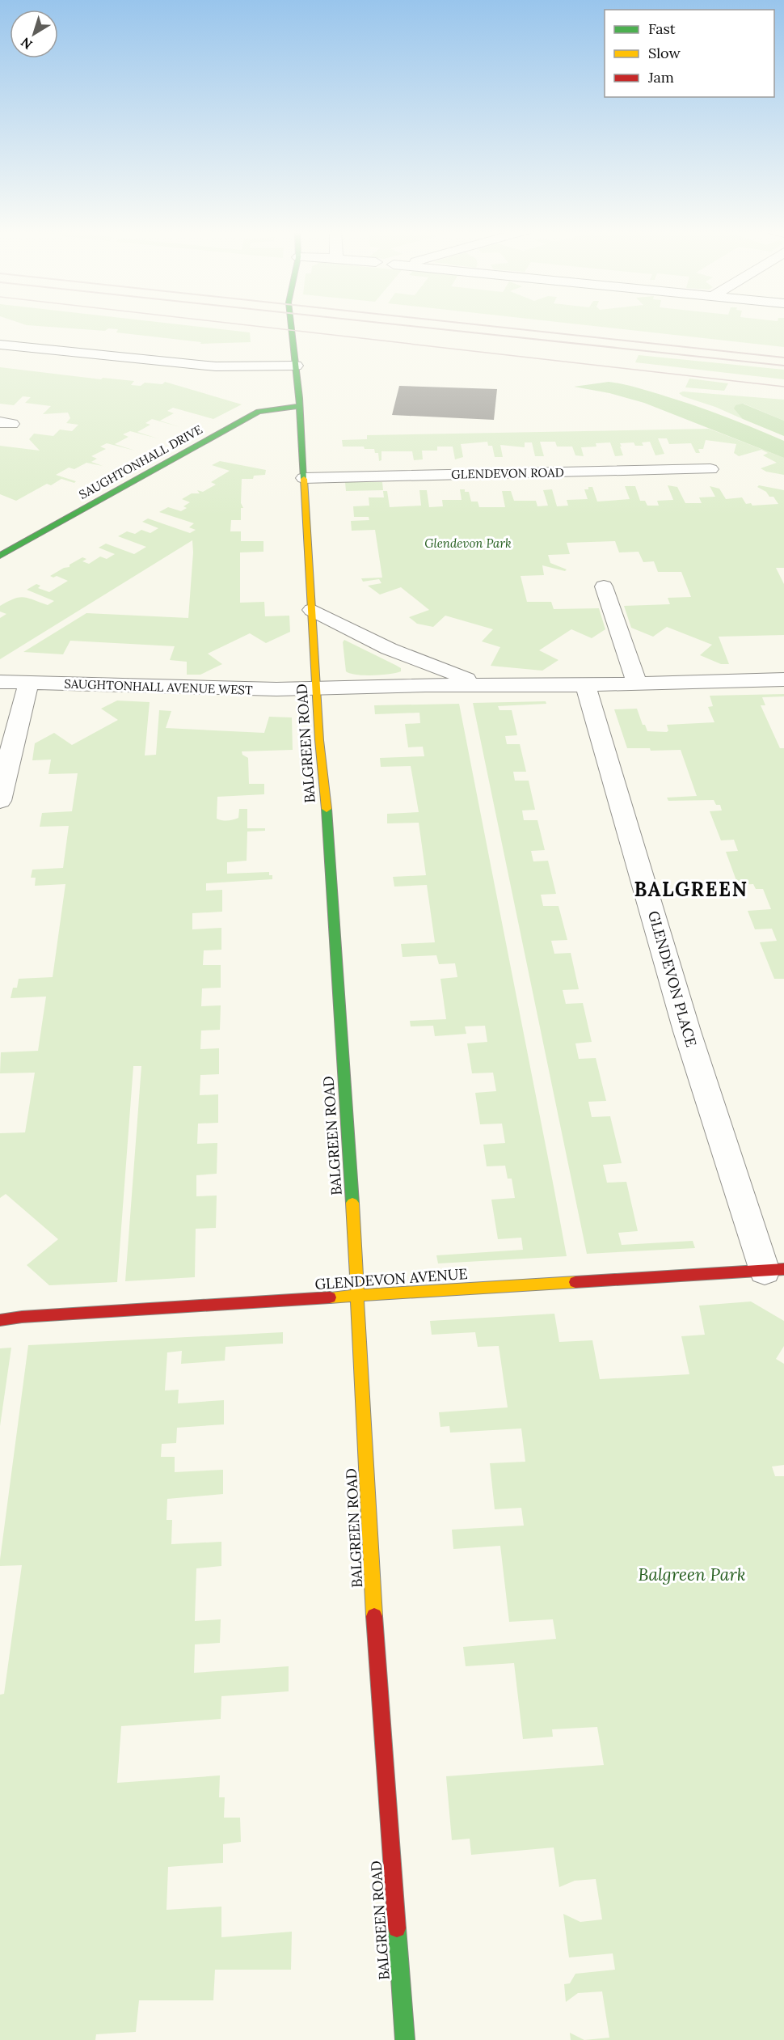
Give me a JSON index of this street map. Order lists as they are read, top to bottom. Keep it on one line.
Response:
{"streets":{"street":["SAUGHTONHALL DRIVE","GLENDEVON ROAD","SAUGHTONHALL AVENUE WEST","BALGREEN ROAD","GLENDEVON PLACE","GLENDEVON AVENUE"]},"crossings":[["SAUGHTONHALL DRIVE","BALGREEN ROAD"],["GLENDEVON ROAD","BALGREEN ROAD"],["SAUGHTONHALL AVENUE WEST","BALGREEN ROAD"],["BALGREEN ROAD","GLENDEVON AVENUE"],["GLENDEVON PLACE","GLENDEVON AVENUE"]],"districts":["BALGREEN"],"parks":["Glendevon Park","Balgreen Park"],"legend":["Fast","Slow","Jam"],"north":"bottom left"}
